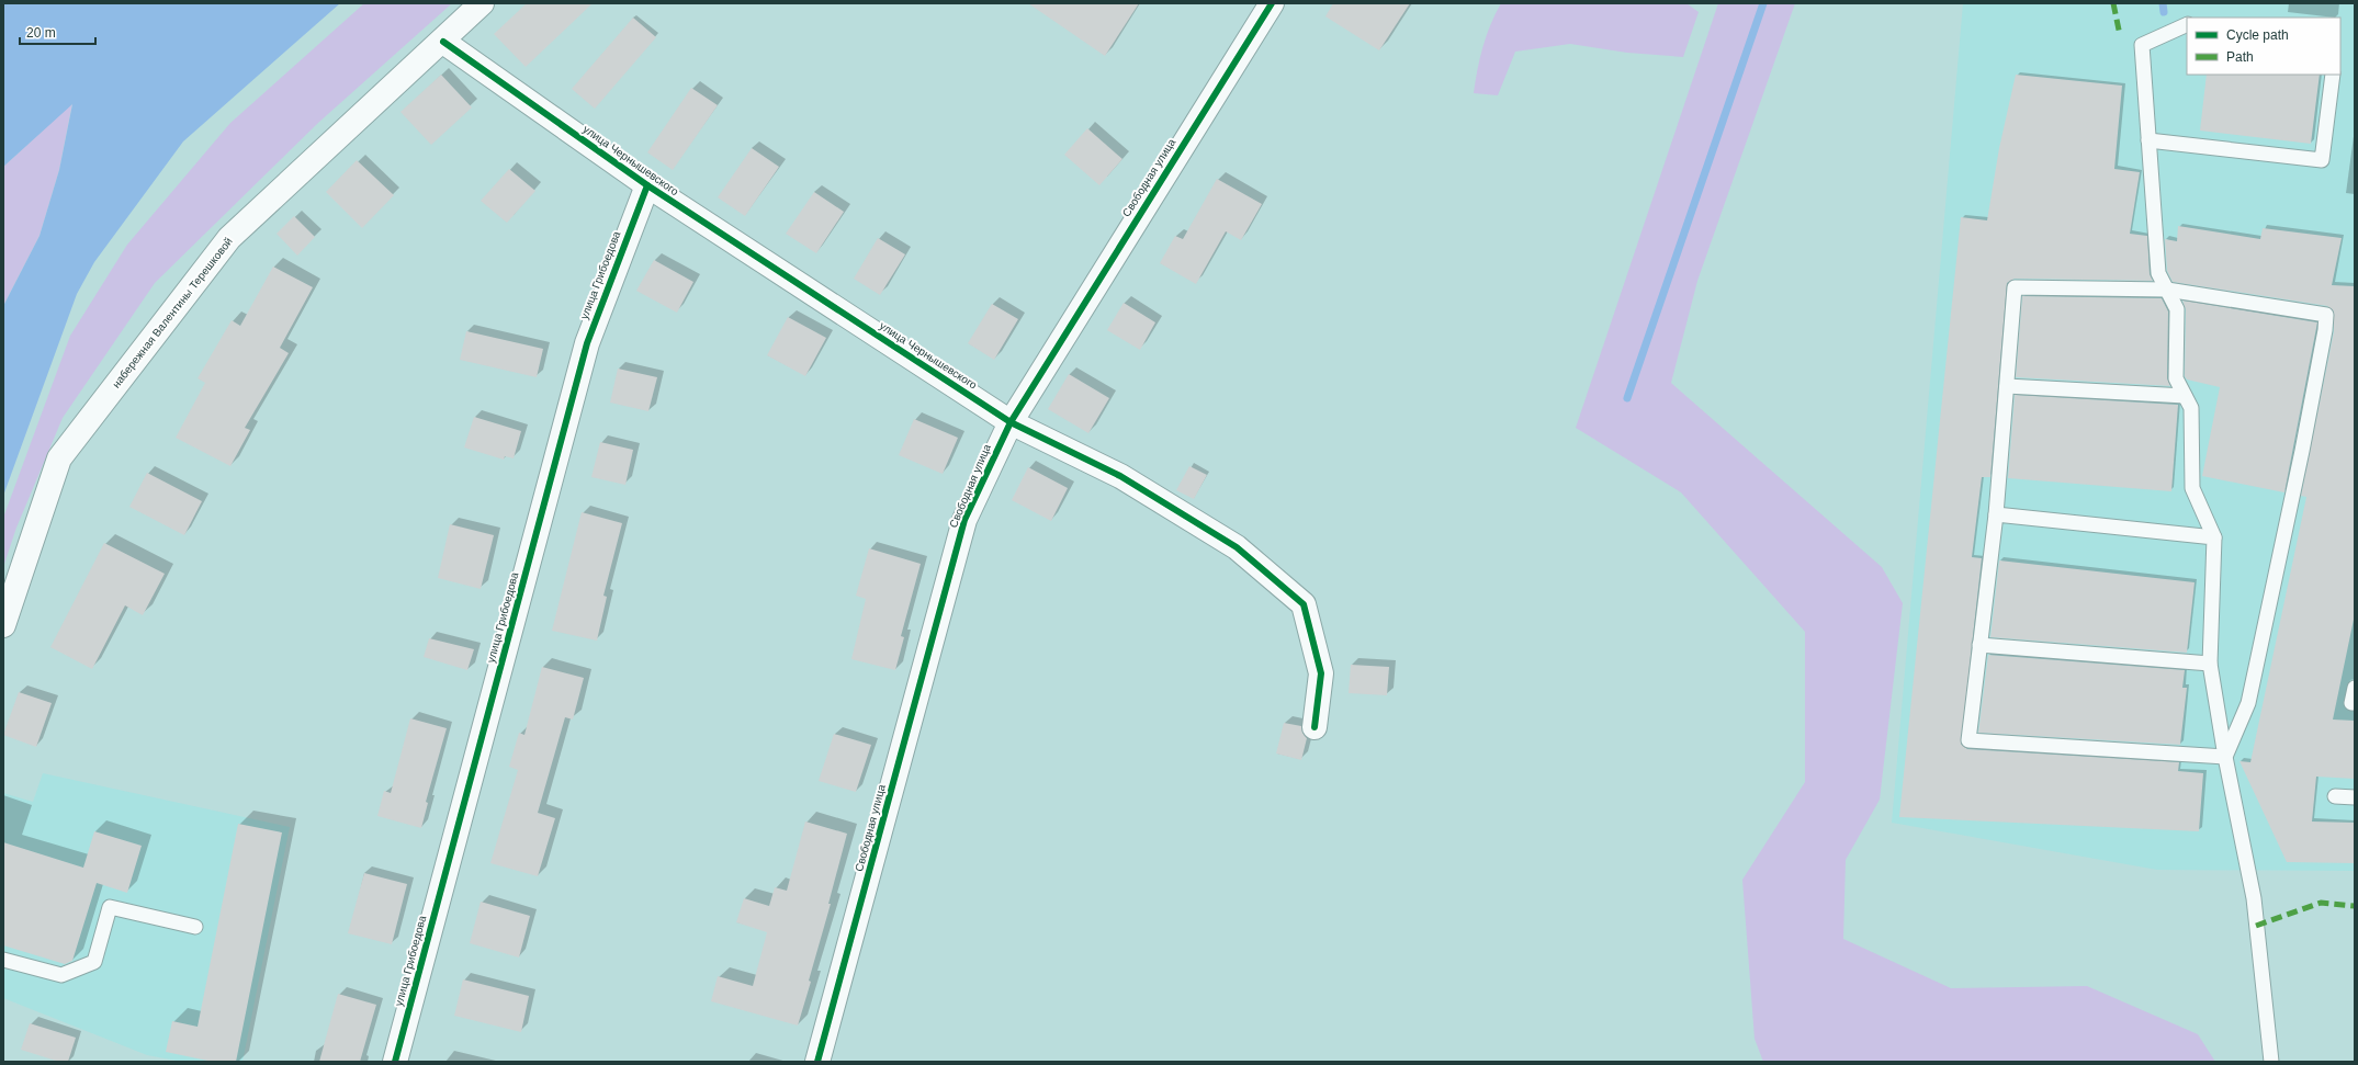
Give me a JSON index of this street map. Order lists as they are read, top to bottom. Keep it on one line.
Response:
{"streets":{"street":["улица Чернышевского","Свободная улица","улица Грибоедова","набережная Валентины Терешковой"]},"crossings":[["улица Чернышевского","Свободная улица"],["улица Чернышевского","улица Грибоедова"],["улица Чернышевского","набережная Валентины Терешковой"]],"legend":["Cycle path","Path"],"scale_bar":"20 m"}
